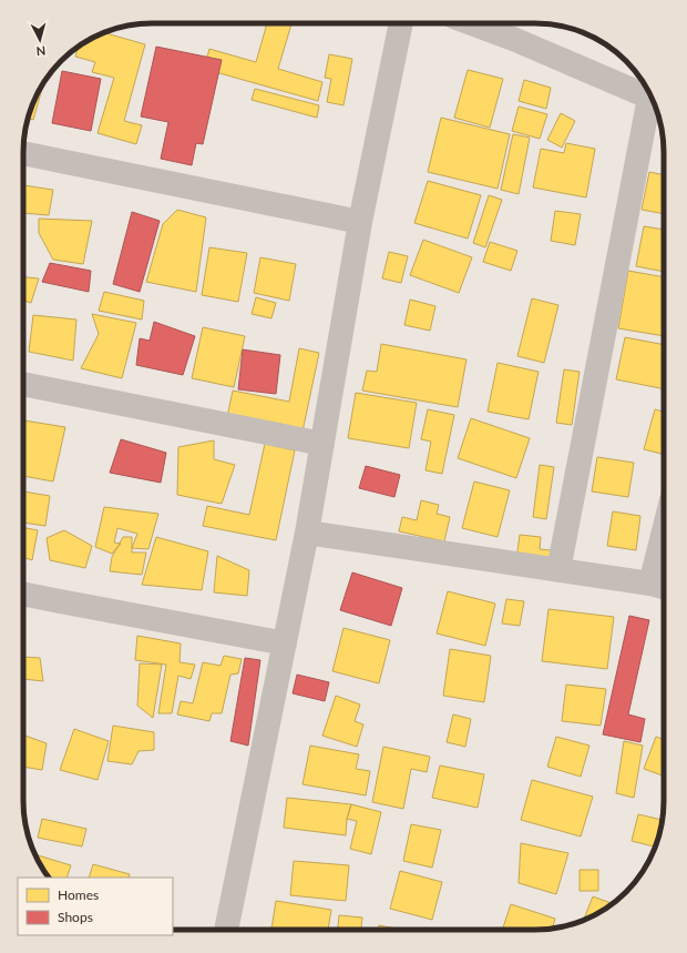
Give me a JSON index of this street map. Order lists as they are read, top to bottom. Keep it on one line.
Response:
{"legend":["Homes","Shops"],"north":"bottom"}
